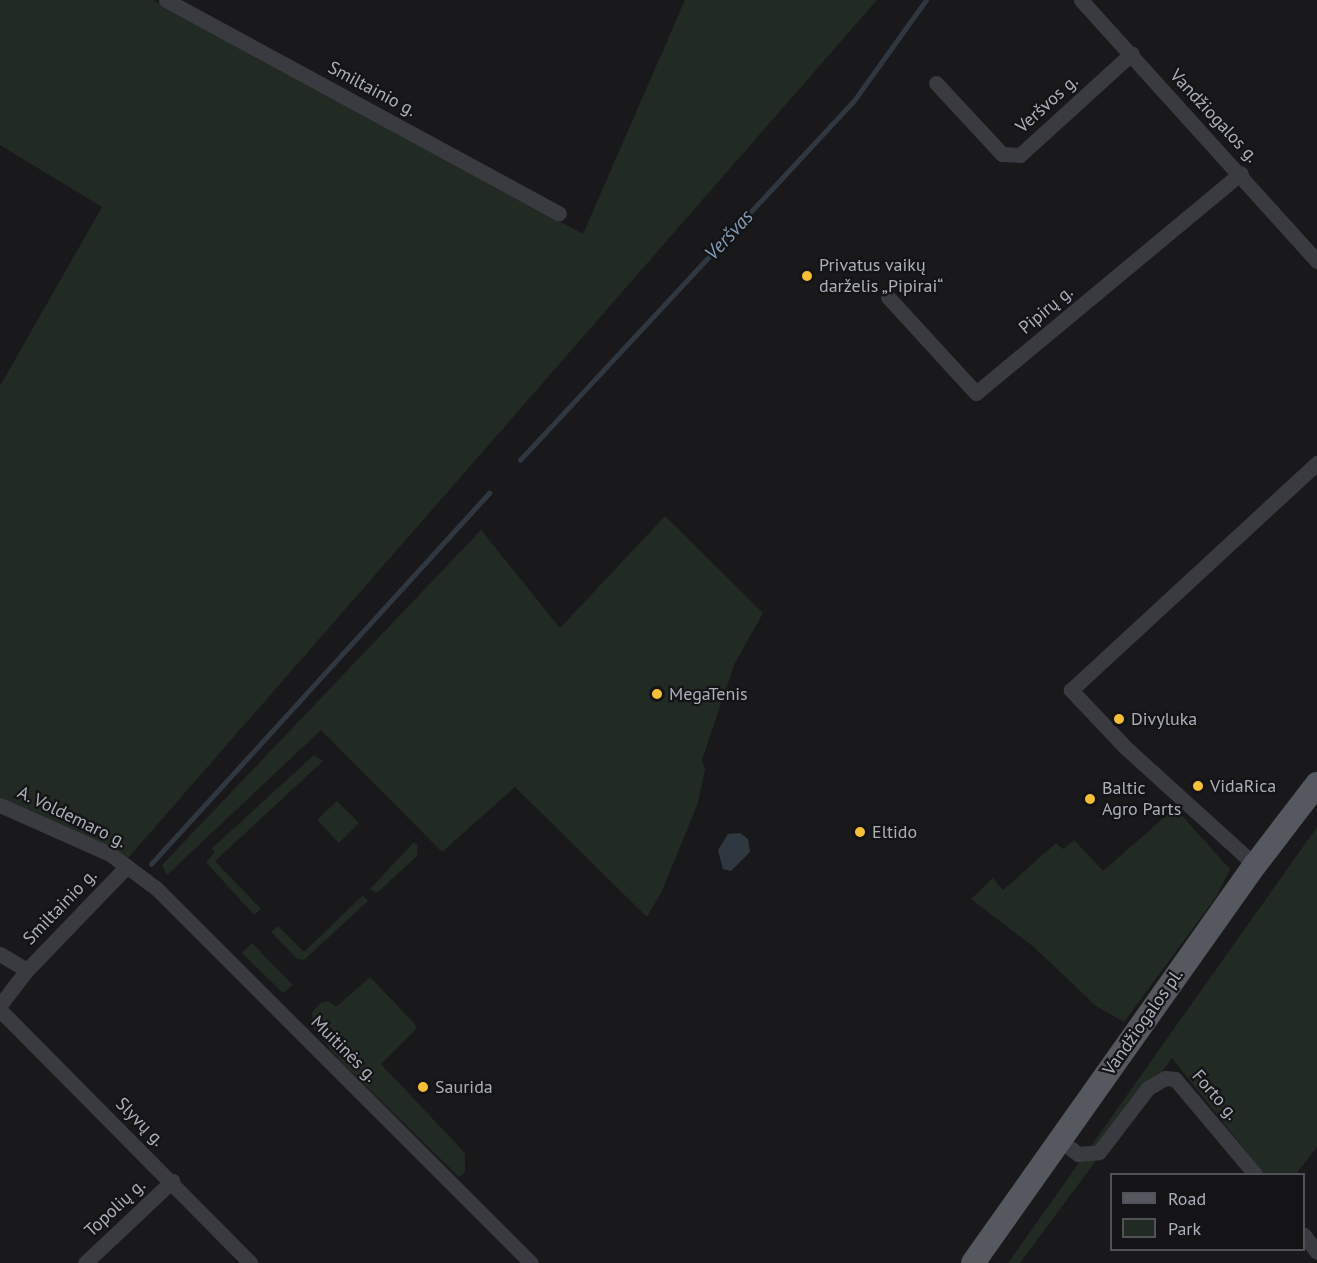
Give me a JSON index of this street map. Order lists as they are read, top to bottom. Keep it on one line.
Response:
{"streets":{"main road":["Vandžiogalos pl."],"street":["Smiltainio g.","Veršvos g.","Vandžiogalos g.","Pipirų g.","A. Voldemaro g.","Muitinės g.","Forto g.","Slyvų g.","Topolių g."]},"crossings":[["Smiltainio g.","A. Voldemaro g."],["Smiltainio g.","Muitinės g."],["Veršvos g.","Vandžiogalos g."],["Vandžiogalos g.","Pipirų g."],["A. Voldemaro g.","Muitinės g."],["Vandžiogalos pl.","Forto g."],["Slyvų g.","Topolių g."]],"water":["Veršvas"],"places":["Privatus vaikų darželis „Pipirai“","MegaTenis","Divyluka","VidaRica","Baltic Agro Parts","Eltido","Saurida"],"legend":["Road","Park"]}
